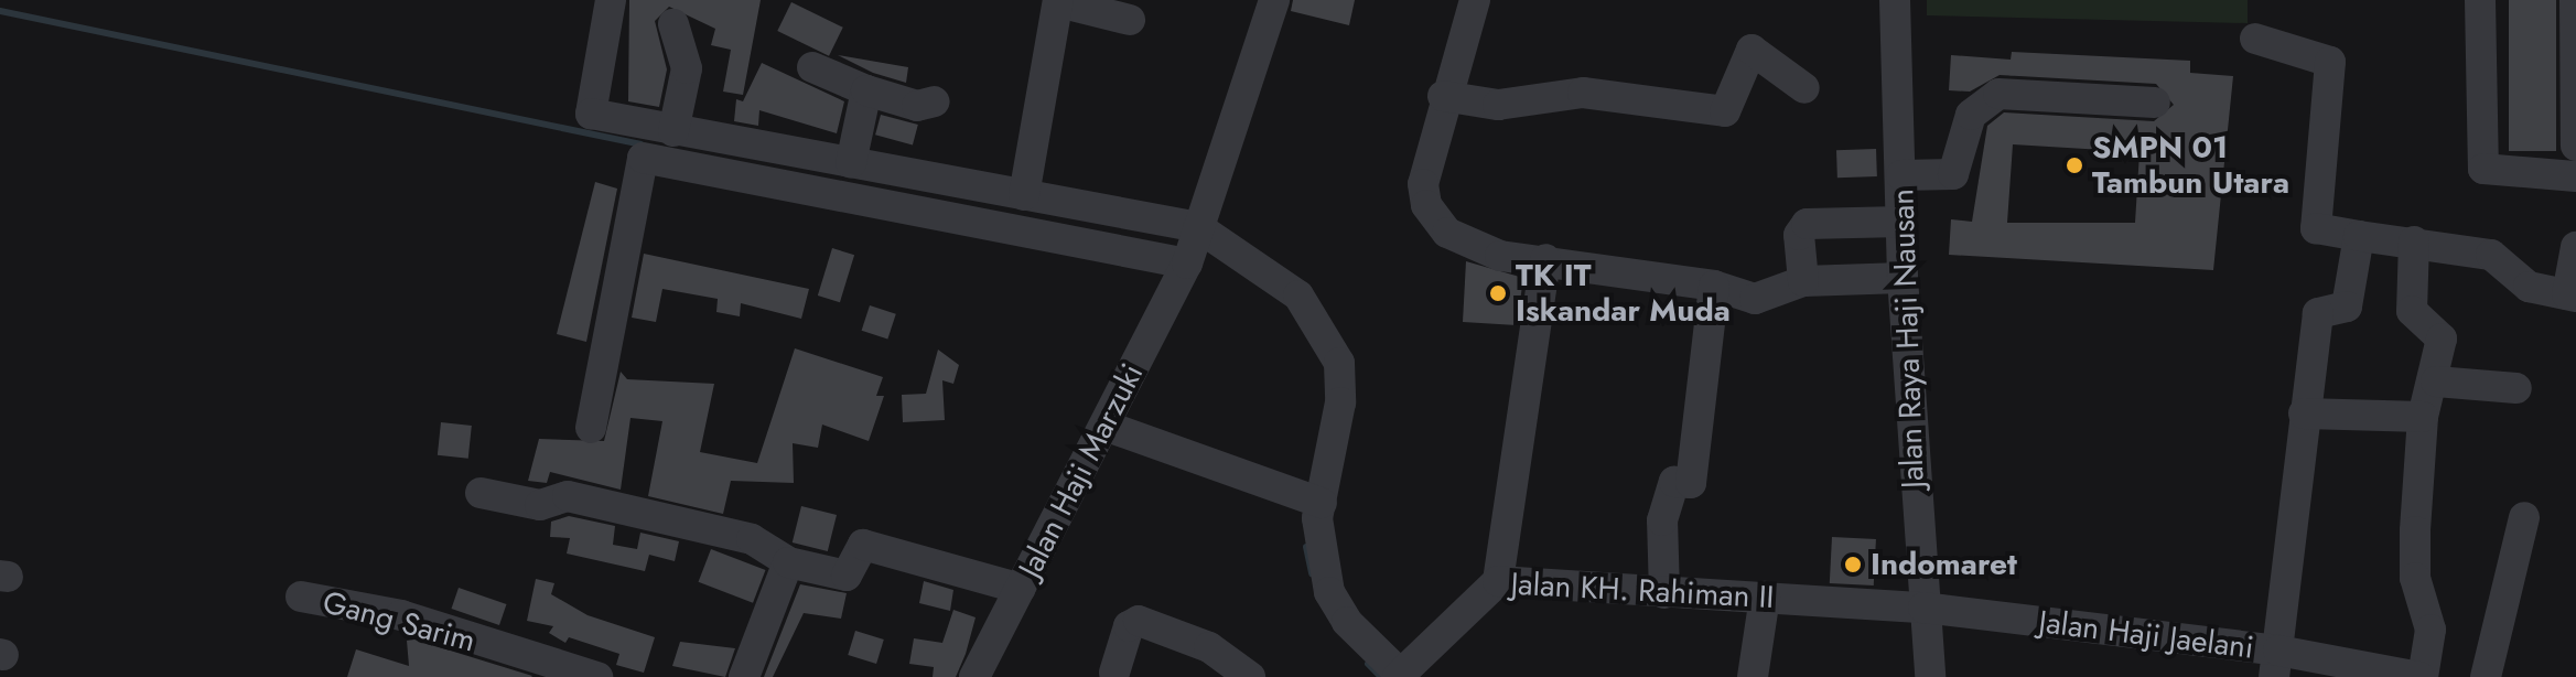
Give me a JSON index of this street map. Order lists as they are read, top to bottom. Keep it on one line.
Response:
{"streets":{"street":["Jalan Raya Haji Nausan","Jalan Haji Marzuki","Jalan KH. Rahiman II","Gang Sarim","Jalan Haji Jaelani"]},"crossings":[["Jalan Raya Haji Nausan","Jalan KH. Rahiman II"],["Jalan Raya Haji Nausan","Jalan Haji Jaelani"],["Jalan KH. Rahiman II","Jalan Haji Jaelani"]],"places":["SMPN 01 Tambun Utara","TK IT Iskandar Muda","Indomaret"]}
